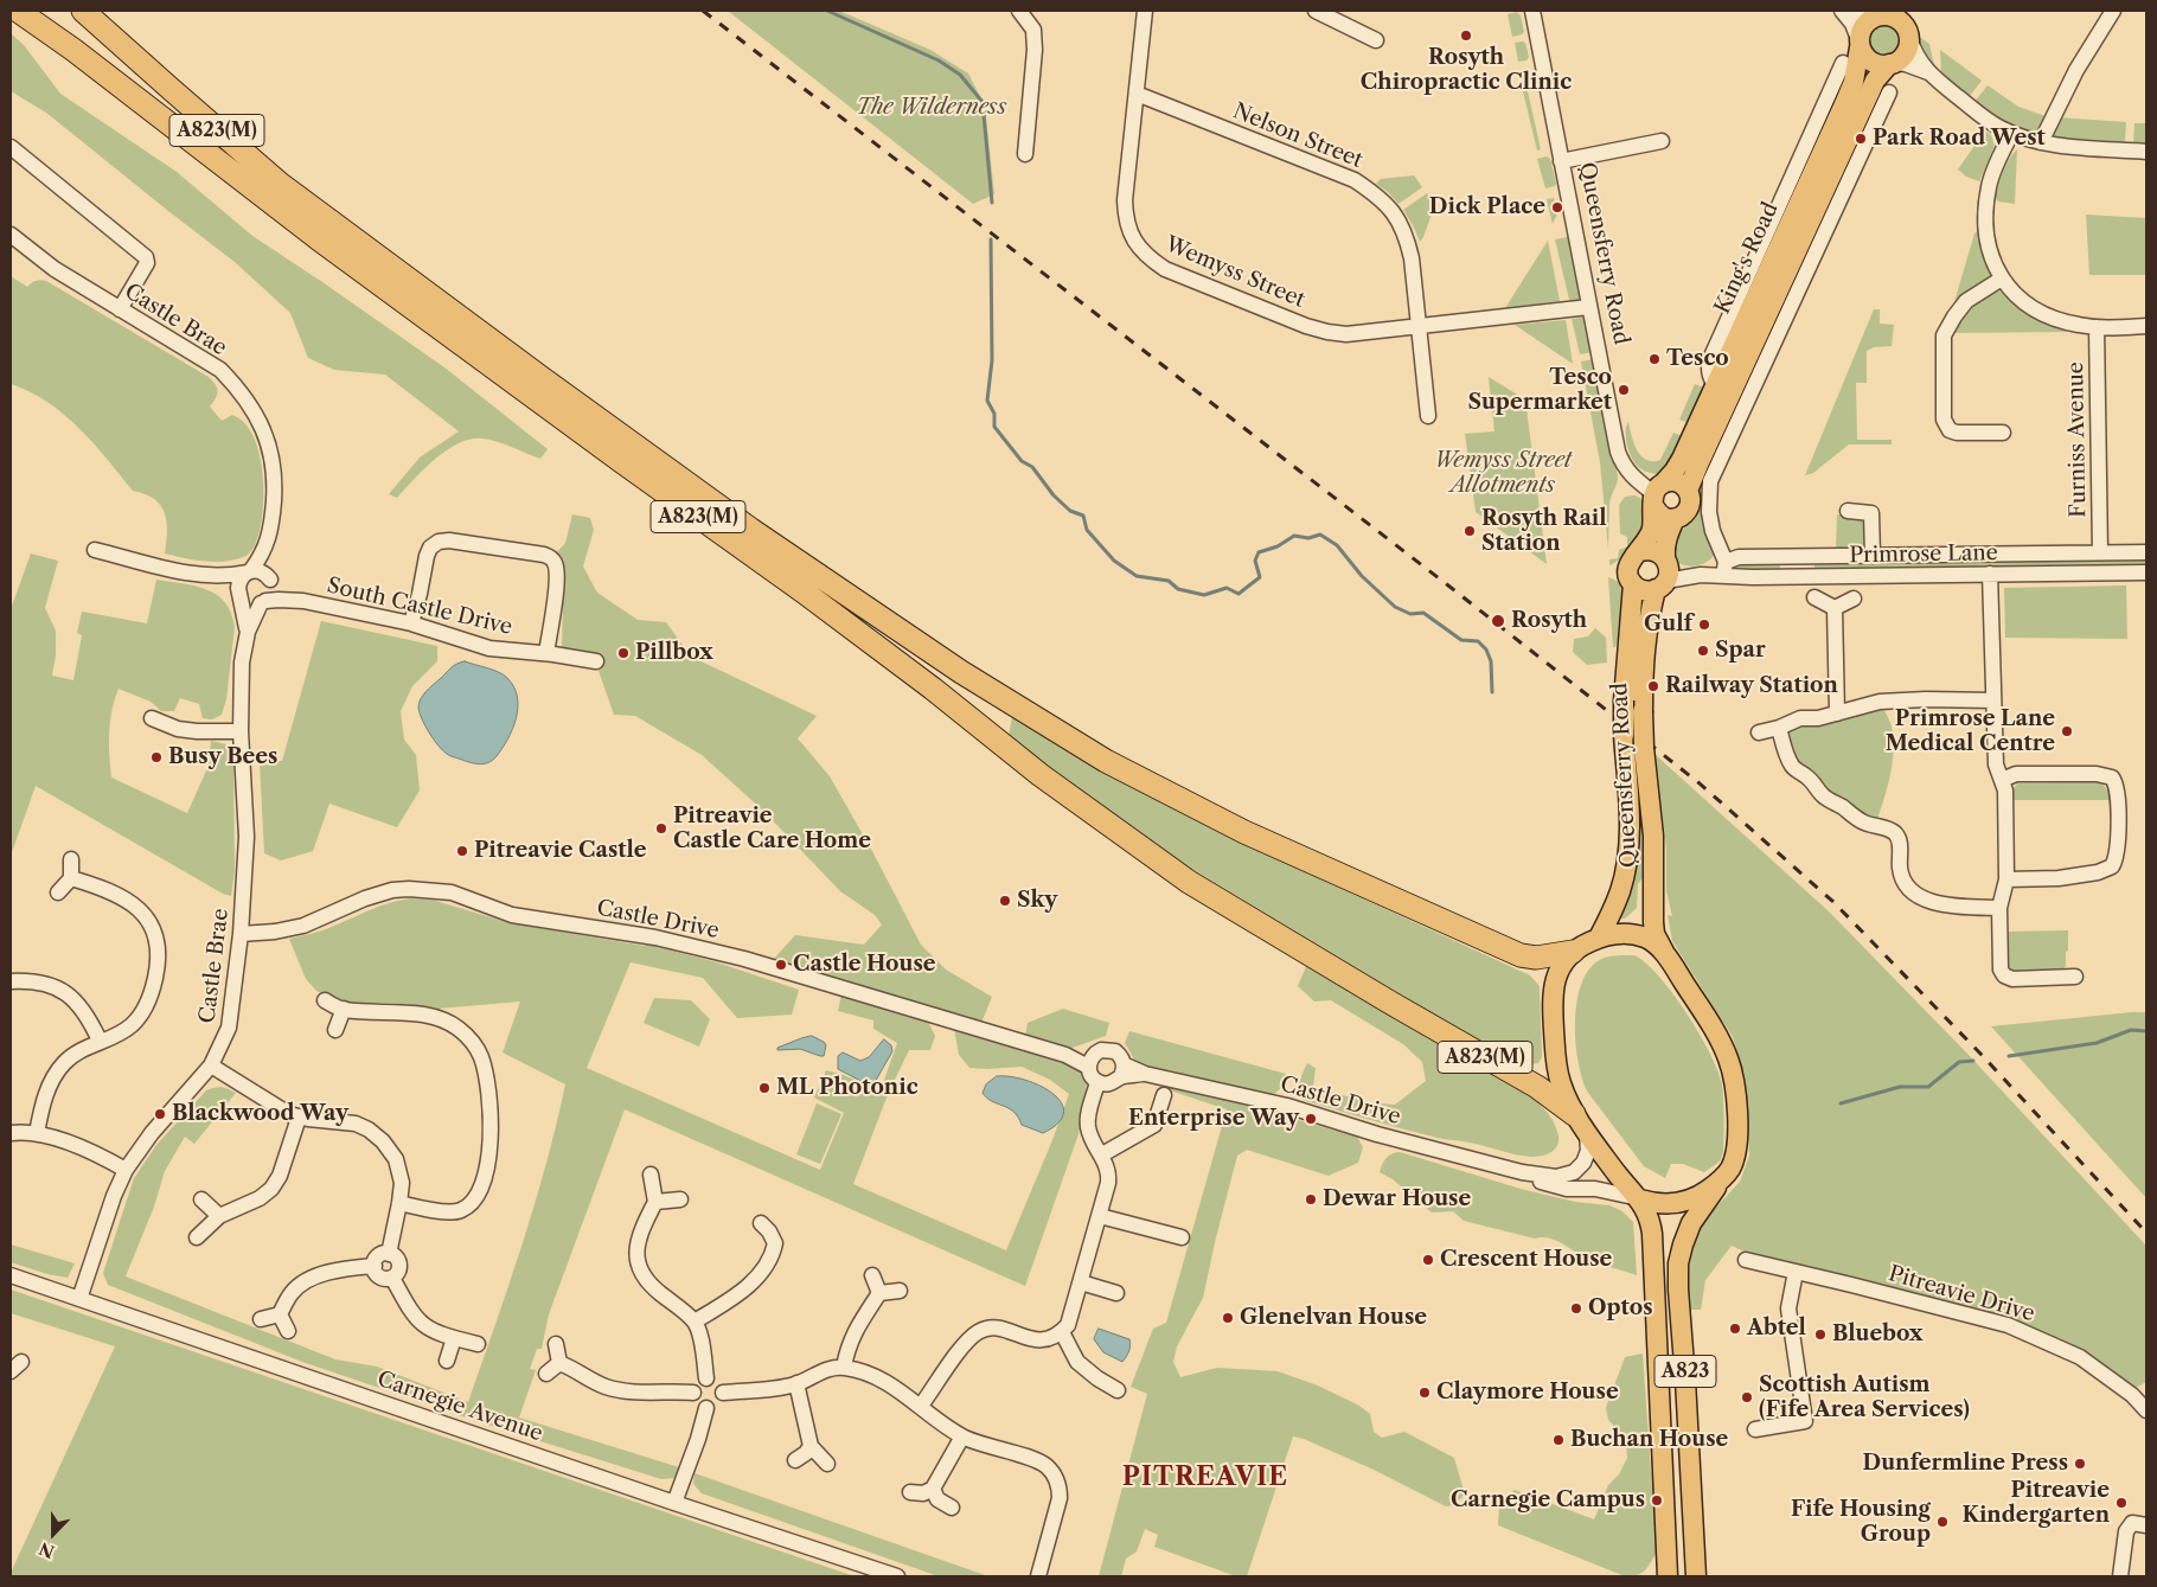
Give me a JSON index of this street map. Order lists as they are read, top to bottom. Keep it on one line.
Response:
{"streets":{"highway":["A823(M)"],"main road":["Queensferry Road","King's Road","A823"],"street":["Nelson Street","Wemyss Street","Castle Brae","Furniss Avenue","Primrose Lane","South Castle Drive","Castle Drive","Pitreavie Drive","Carnegie Avenue"]},"crossings":[["A823(M)","Castle Drive"],["A823(M)","A823"],["Nelson Street","Wemyss Street"],["Queensferry Road","King's Road"],["Queensferry Road","Wemyss Street"],["Queensferry Road","Primrose Lane"],["Queensferry Road","A823"],["Castle Brae","South Castle Drive"],["Castle Brae","Castle Drive"],["Castle Brae","Carnegie Avenue"],["Furniss Avenue","Primrose Lane"],["Castle Drive","A823"]],"districts":["PITREAVIE"],"parks":["The Wilderness","Wemyss Street Allotments"],"places":["Rosyth Chiropractic Clinic","Park Road West","Dick Place","Tesco","Tesco Supermarket","Rosyth Rail Station","Rosyth","Gulf","Spar","Pillbox","Railway Station","Primrose Lane Medical Centre","Busy Bees","Pitreavie Castle Care Home","Pitreavie Castle","Sky","Castle House","ML Photonic","Blackwood Way","Enterprise Way","Dewar House","Crescent House","Optos","Glenelvan House","Abtel","Bluebox","Claymore House","Scottish Autism (Fife Area Services)","Buchan House","Dunfermline Press","Carnegie Campus","Pitreavie Kindergarten","Fife Housing Group"],"north":"bottom"}
